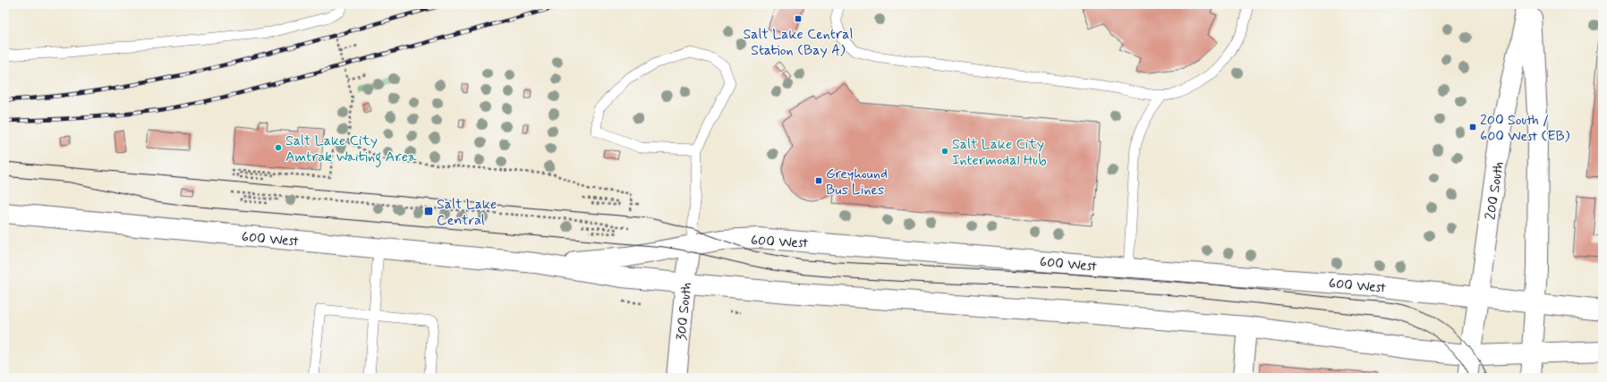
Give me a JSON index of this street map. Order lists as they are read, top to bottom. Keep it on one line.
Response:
{"streets":{"street":["200 South","600 West","300 South"]},"crossings":[["200 South","600 West"],["600 West","300 South"]],"places":{"transit":["Salt Lake Central Station (Bay A)","200 South / 600 West (EB)","Greyhound Bus Lines","Salt Lake Central"],"other":["Salt Lake City Amtrak Waiting Area","Salt Lake City Intermodal Hub"]}}
